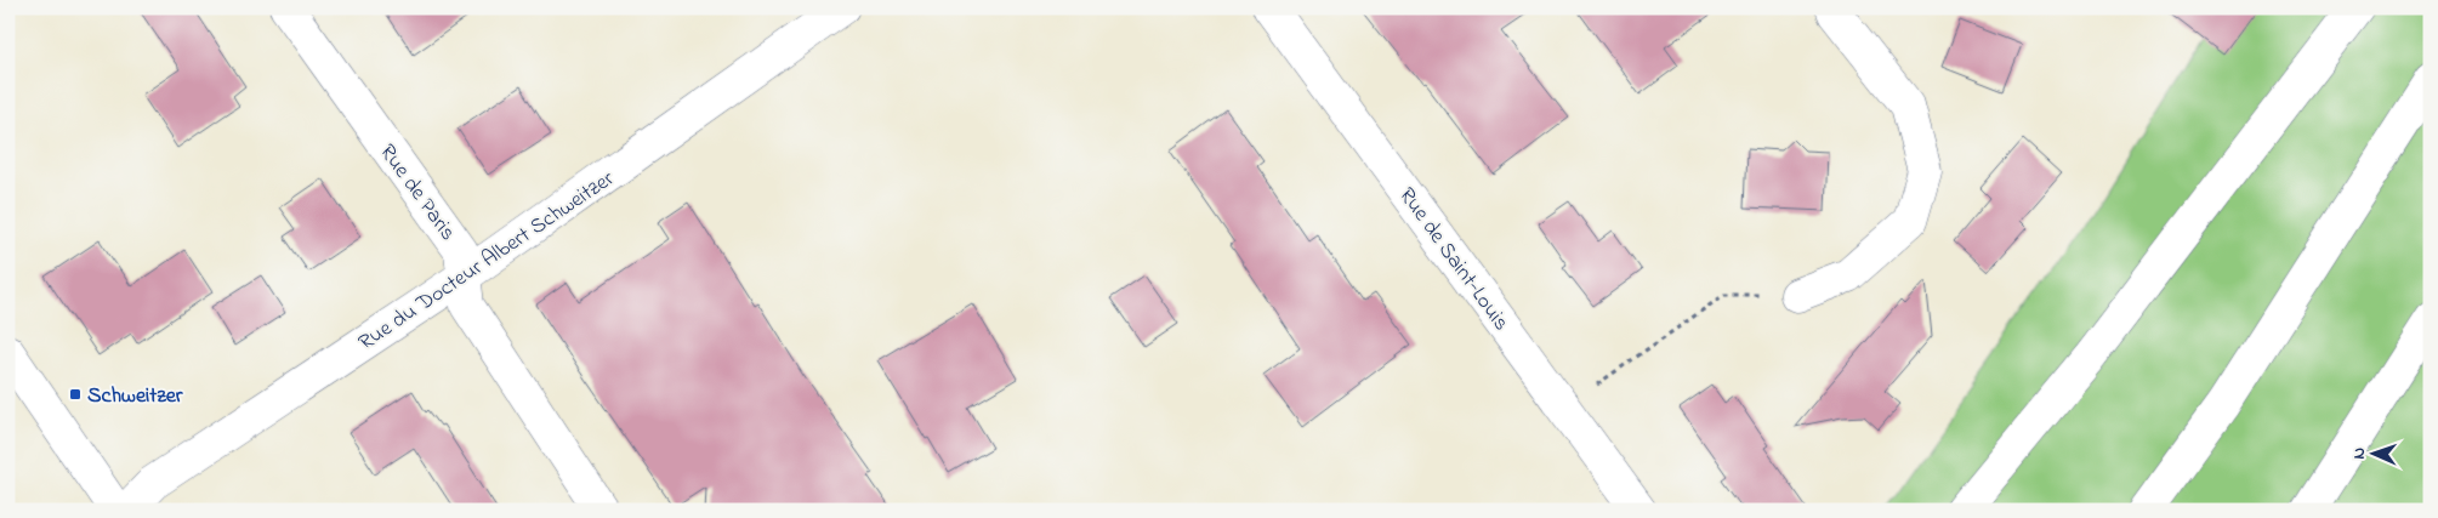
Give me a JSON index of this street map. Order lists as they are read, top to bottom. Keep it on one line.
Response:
{"streets":{"street":["Rue de Paris","Rue de Saint-Louis","Rue du Docteur Albert Schweitzer"]},"crossings":[["Rue de Paris","Rue du Docteur Albert Schweitzer"]],"places":{"transit":["Schweitzer"]},"north":"left"}
